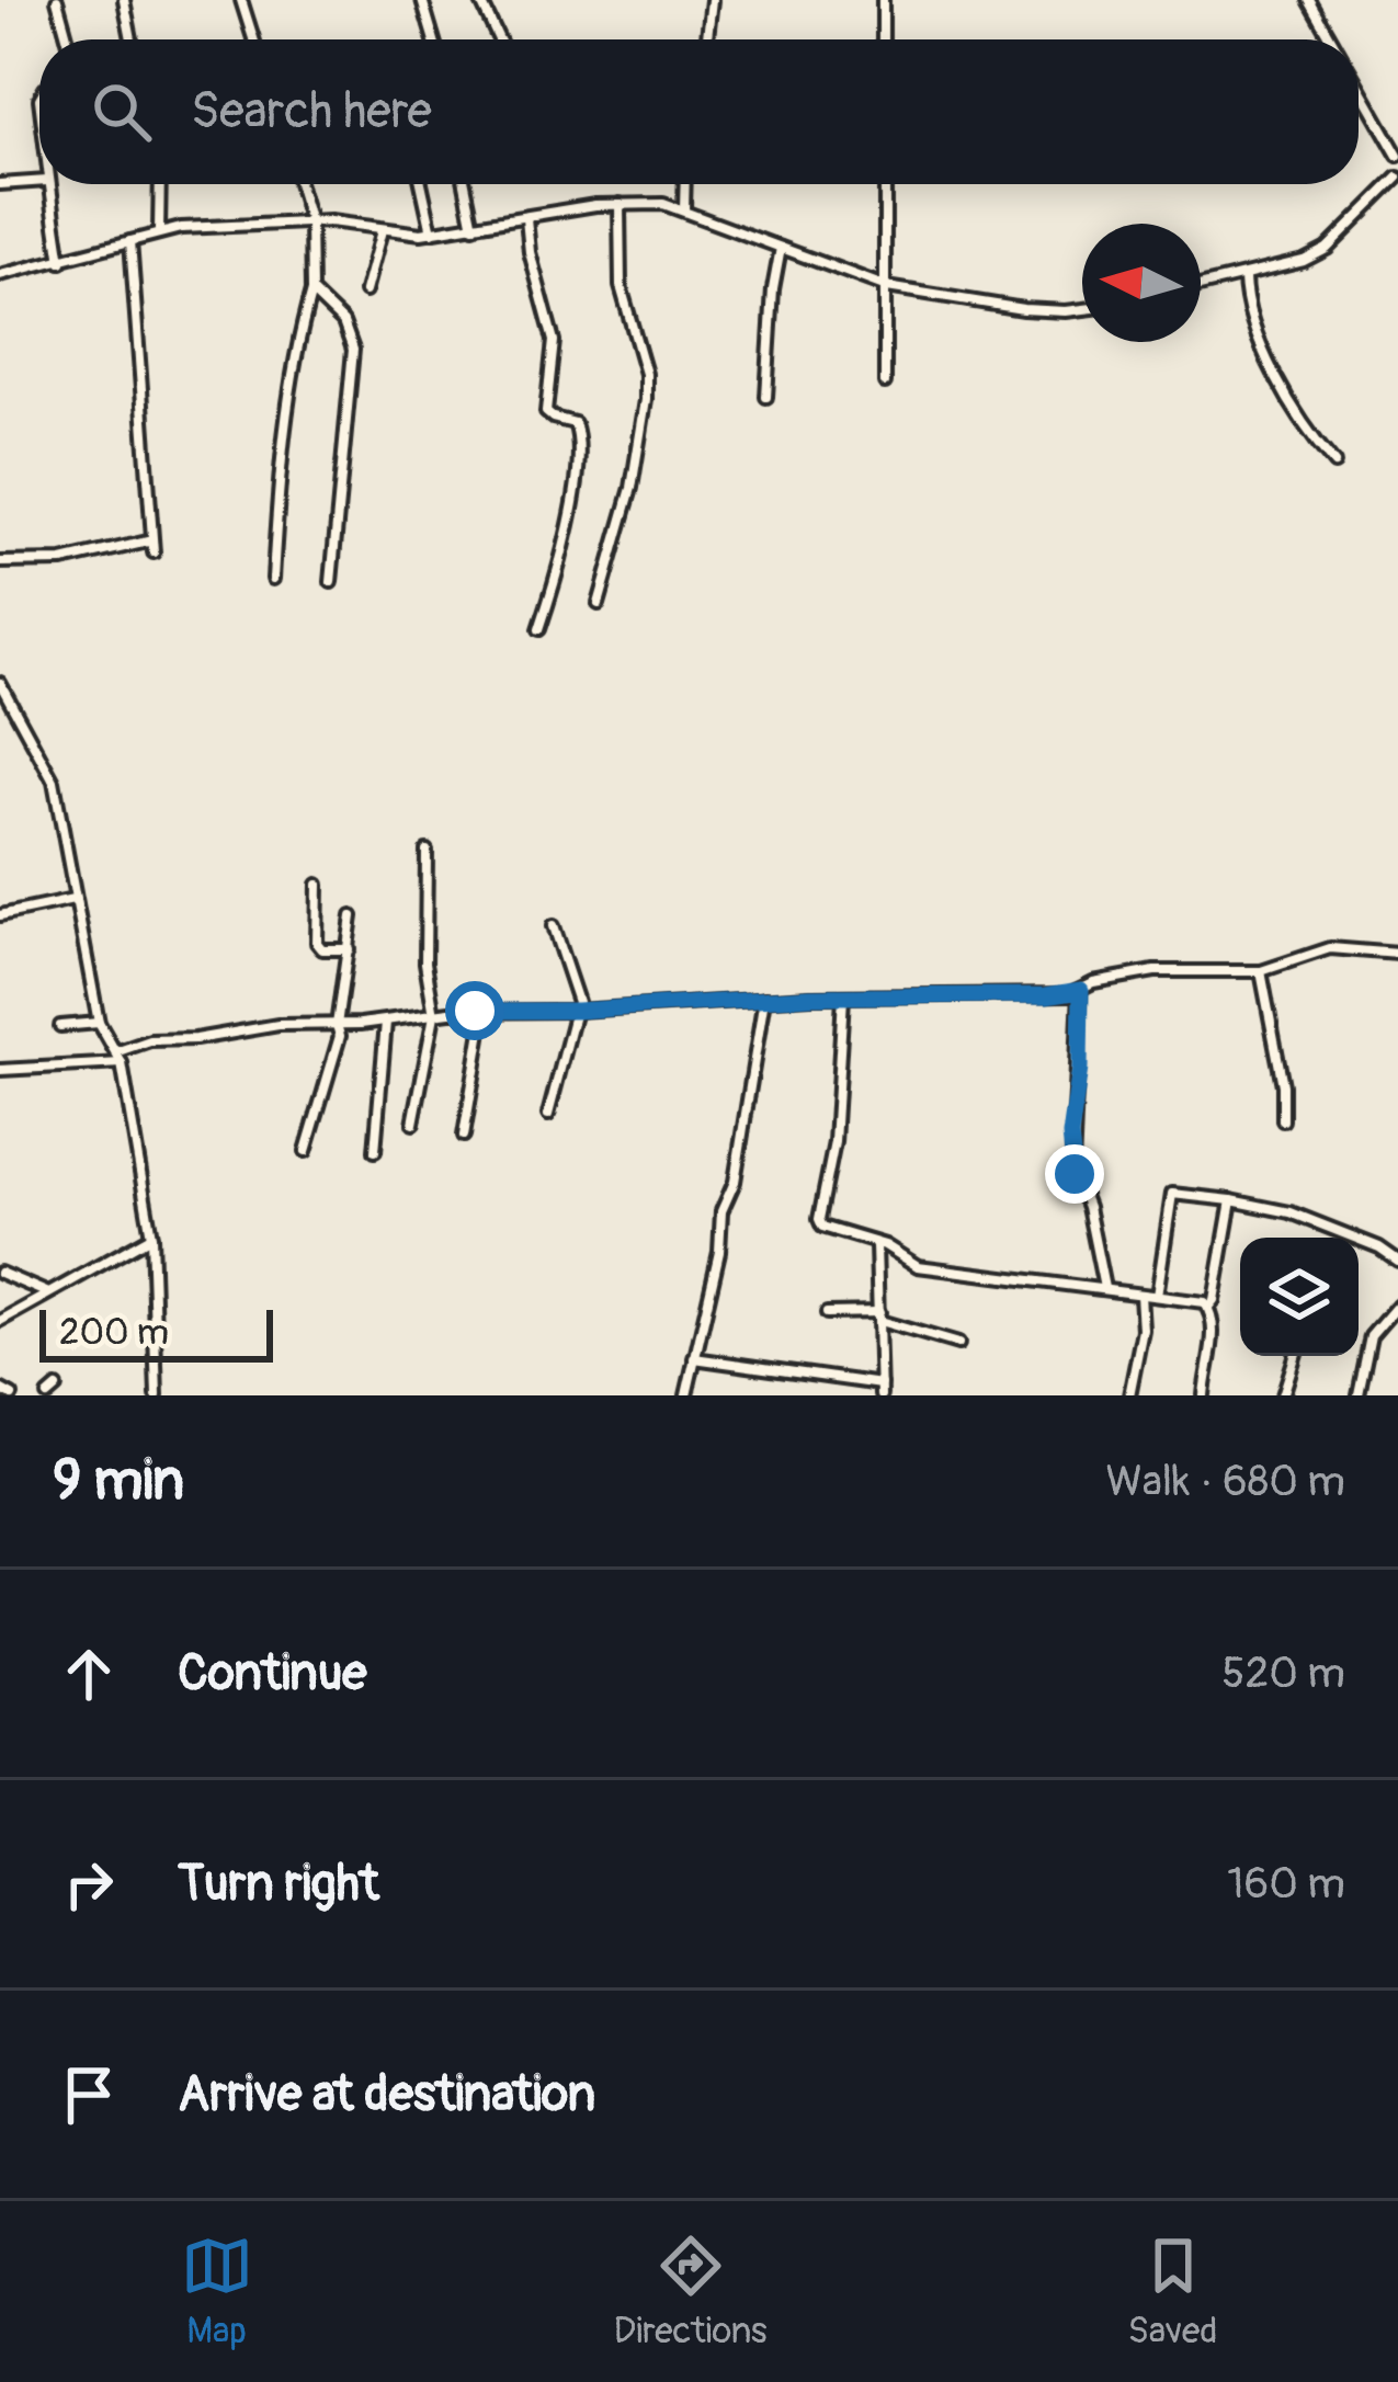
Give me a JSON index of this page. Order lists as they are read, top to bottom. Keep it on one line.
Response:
{"scale_bar":"200 m","north":"left","page":{"search":"Search here","scale":"200 m","heading":["9 min","Walk · 680 m"],"list":[["Continue","520 m"],["Turn right","160 m"],"Arrive at destination"],"nav":["Map","Directions","Saved"]}}
